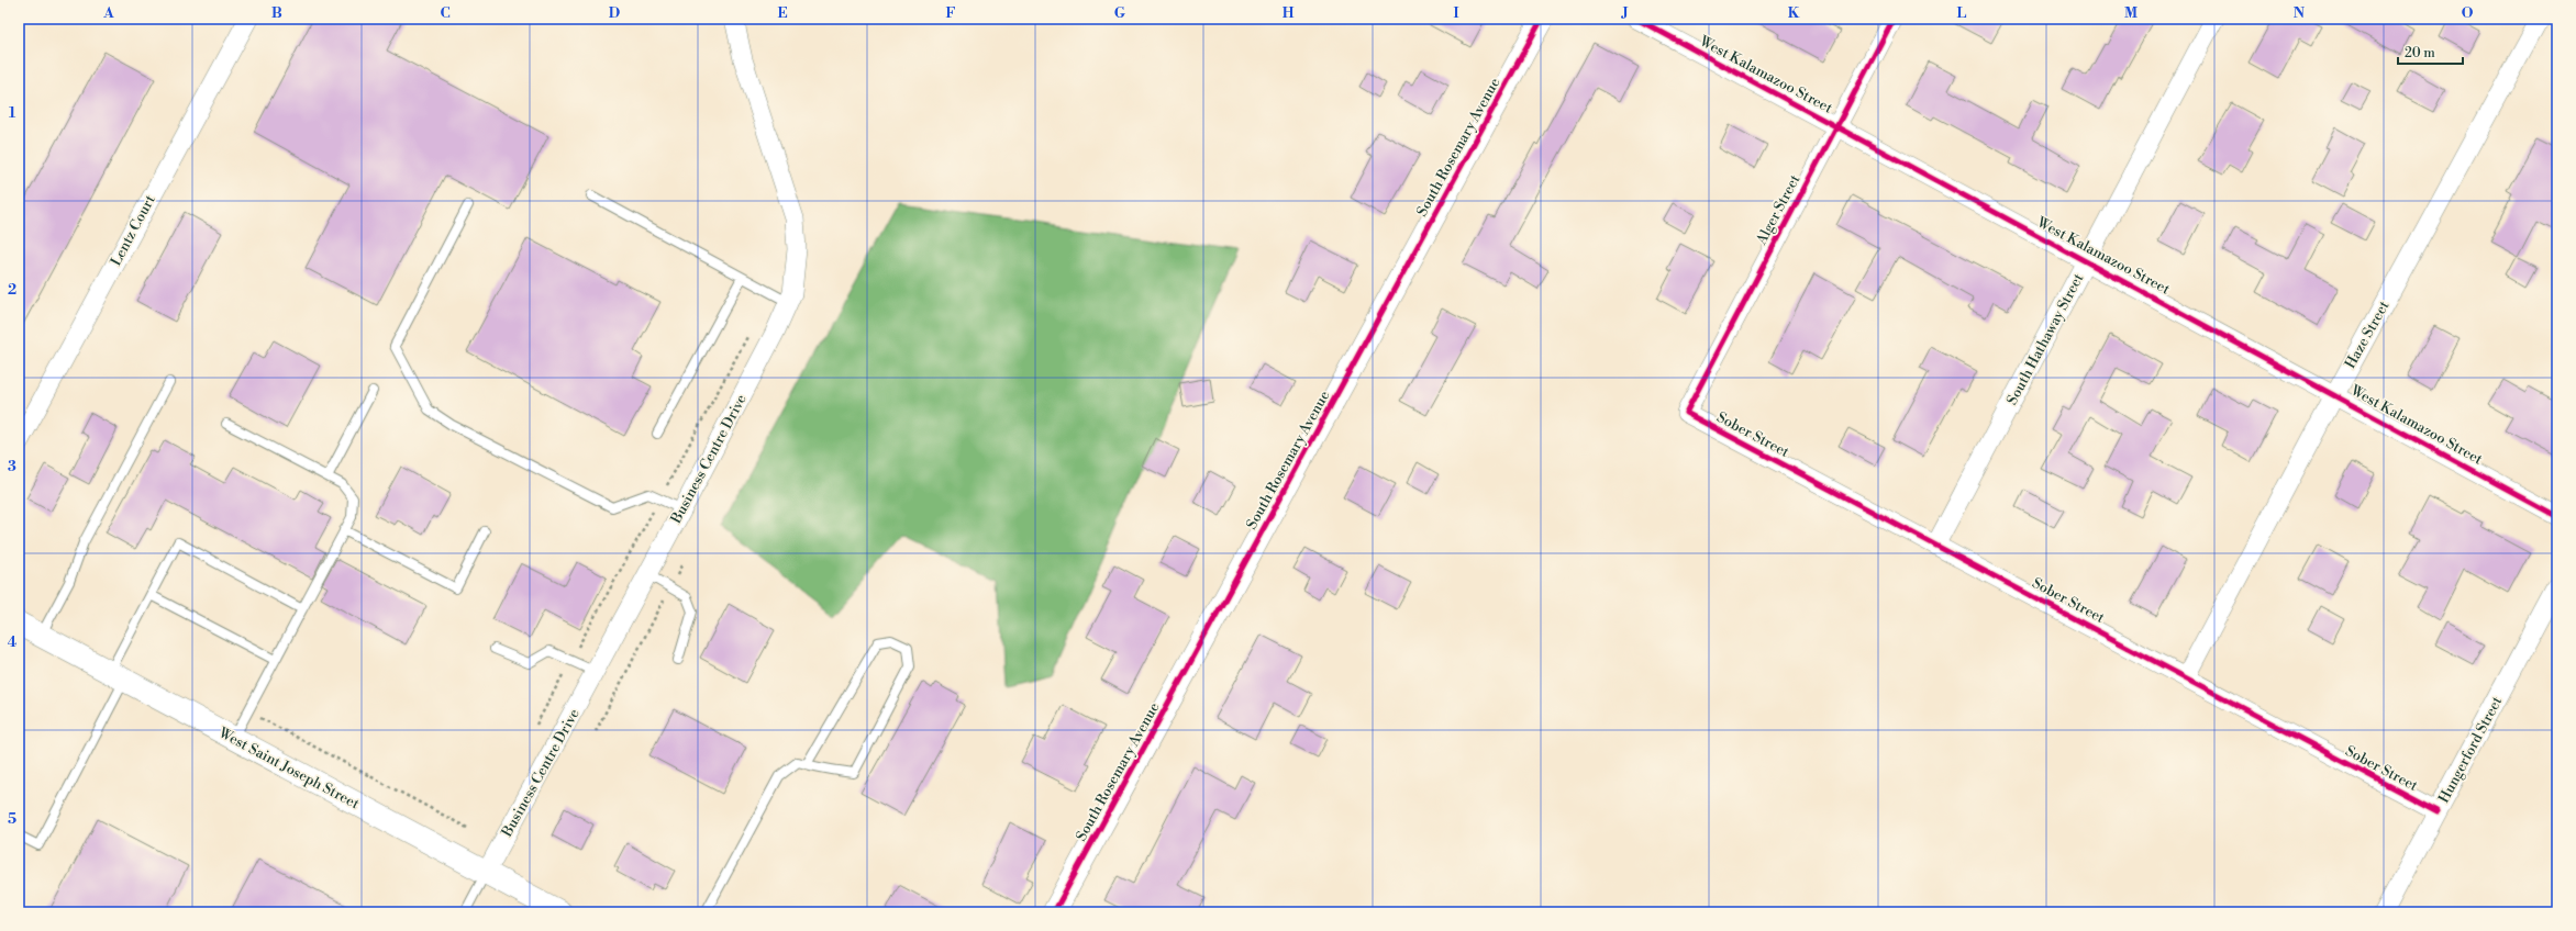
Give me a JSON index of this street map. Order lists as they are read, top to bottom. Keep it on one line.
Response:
{"streets":{"street":["West Kalamazoo Street","South Rosemary Avenue","Alger Street","Lentz Court","Haze Street","South Hathaway Street","Sober Street","Business Centre Drive","Hungerford Street","West Saint Joseph Street"]},"crossings":[["West Kalamazoo Street","Alger Street"],["West Kalamazoo Street","Haze Street"],["West Kalamazoo Street","South Hathaway Street"],["Alger Street","Sober Street"],["Haze Street","Sober Street"],["South Hathaway Street","Sober Street"],["Sober Street","Hungerford Street"],["Business Centre Drive","West Saint Joseph Street"]],"scale_bar":"20 m","grid":{"columns":["A","B","C","D","E","F","G","H","I","J","K","L","M","N","O"],"rows":["1","2","3","4","5"]}}
